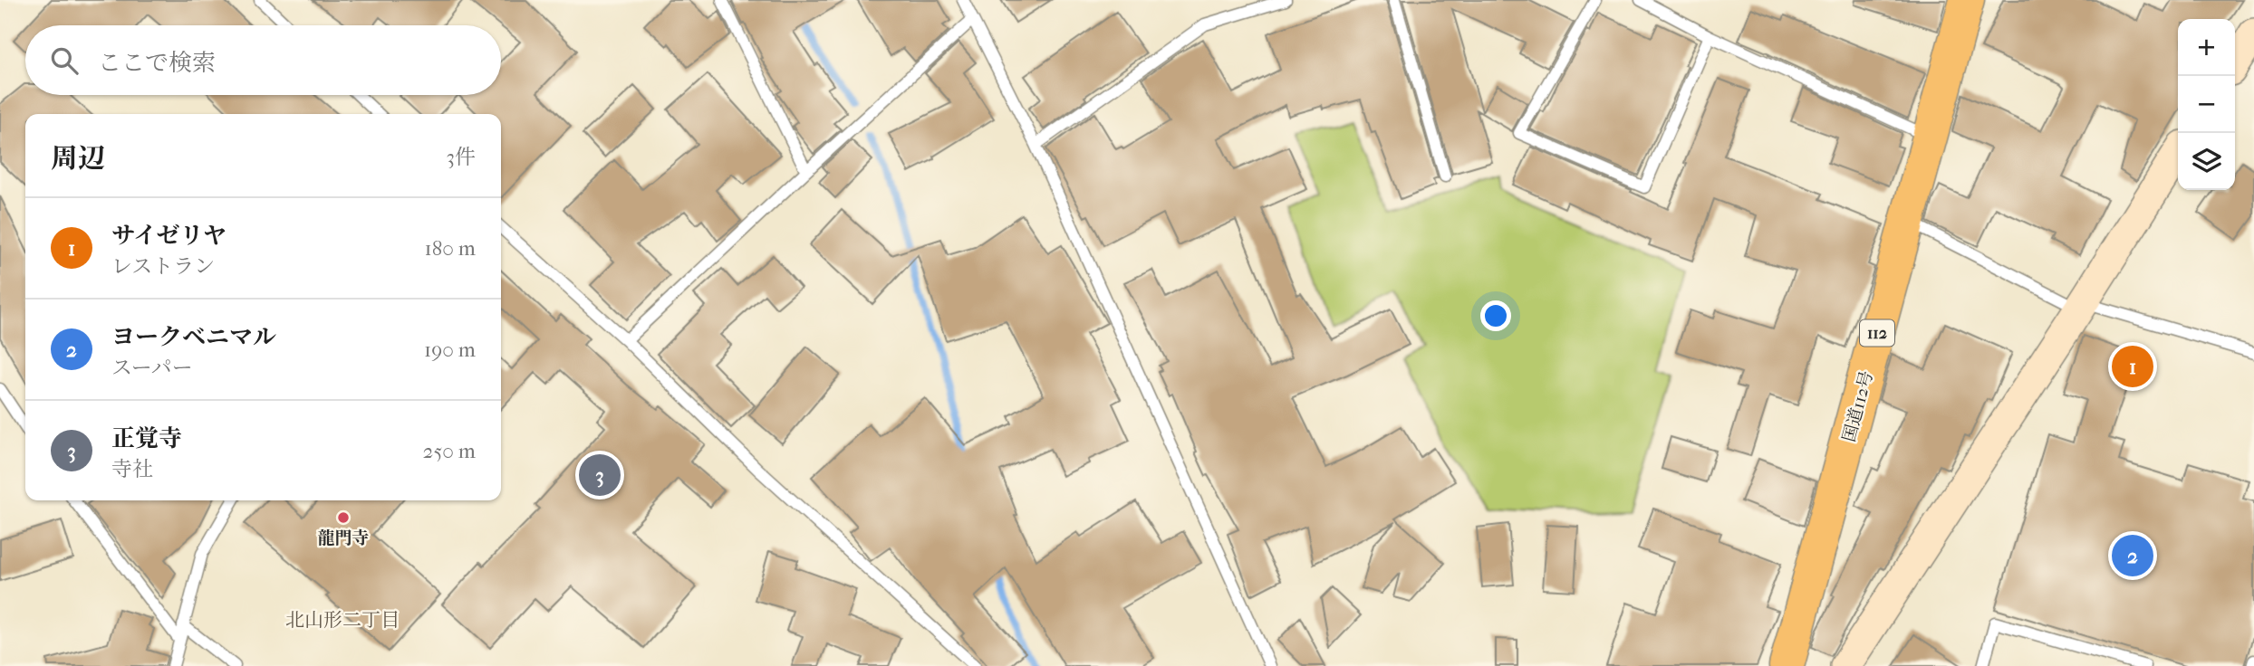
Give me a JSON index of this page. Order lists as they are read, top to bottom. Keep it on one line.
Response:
{"streets":{"highway":["112","国道112号"]},"districts":["北山形二丁目"],"places":["龍門寺"],"page":{"map_buttons":["+","−"],"search":"ここで検索","heading":["周辺","3件"],"list":[{"mark":"1","name":"サイゼリヤ","note":"レストラン","value":"180 m"},{"mark":"2","name":"ヨークベニマル","note":"スーパー","value":"190 m"},{"mark":"3","name":"正覚寺","note":"寺社","value":"250 m"}],"pins":["1","3","2"]}}
